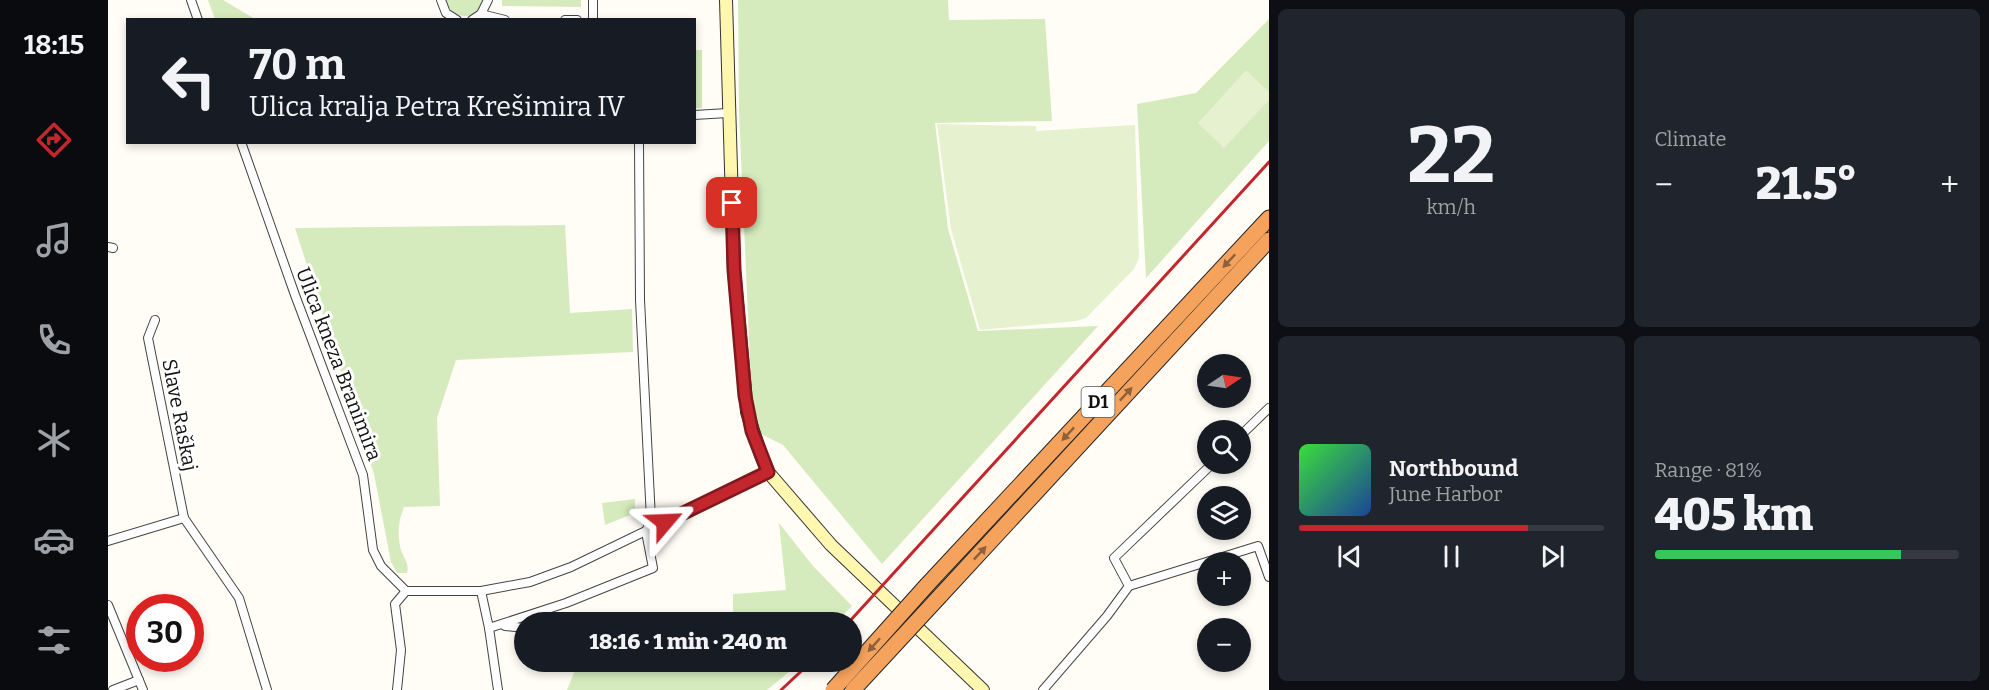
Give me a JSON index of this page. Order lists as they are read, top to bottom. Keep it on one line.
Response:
{"streets":{"highway":["D1"],"street":["Ulica kneza Branimira","Slave Raškaj"]},"north":"right","page":{"tabs":"18:15","tile":[["22","km/h"],"Climate",["Range · 81%","405 km"]],"turn":["70 m","Ulica kralja Petra Krešimira IV"],"heat":["−","21.5°","+"],"map_buttons":["+","−"],"song":["Northbound","June Harbor"],"limit":"30","trip":"18:16 · 1 min · 240 m"}}
